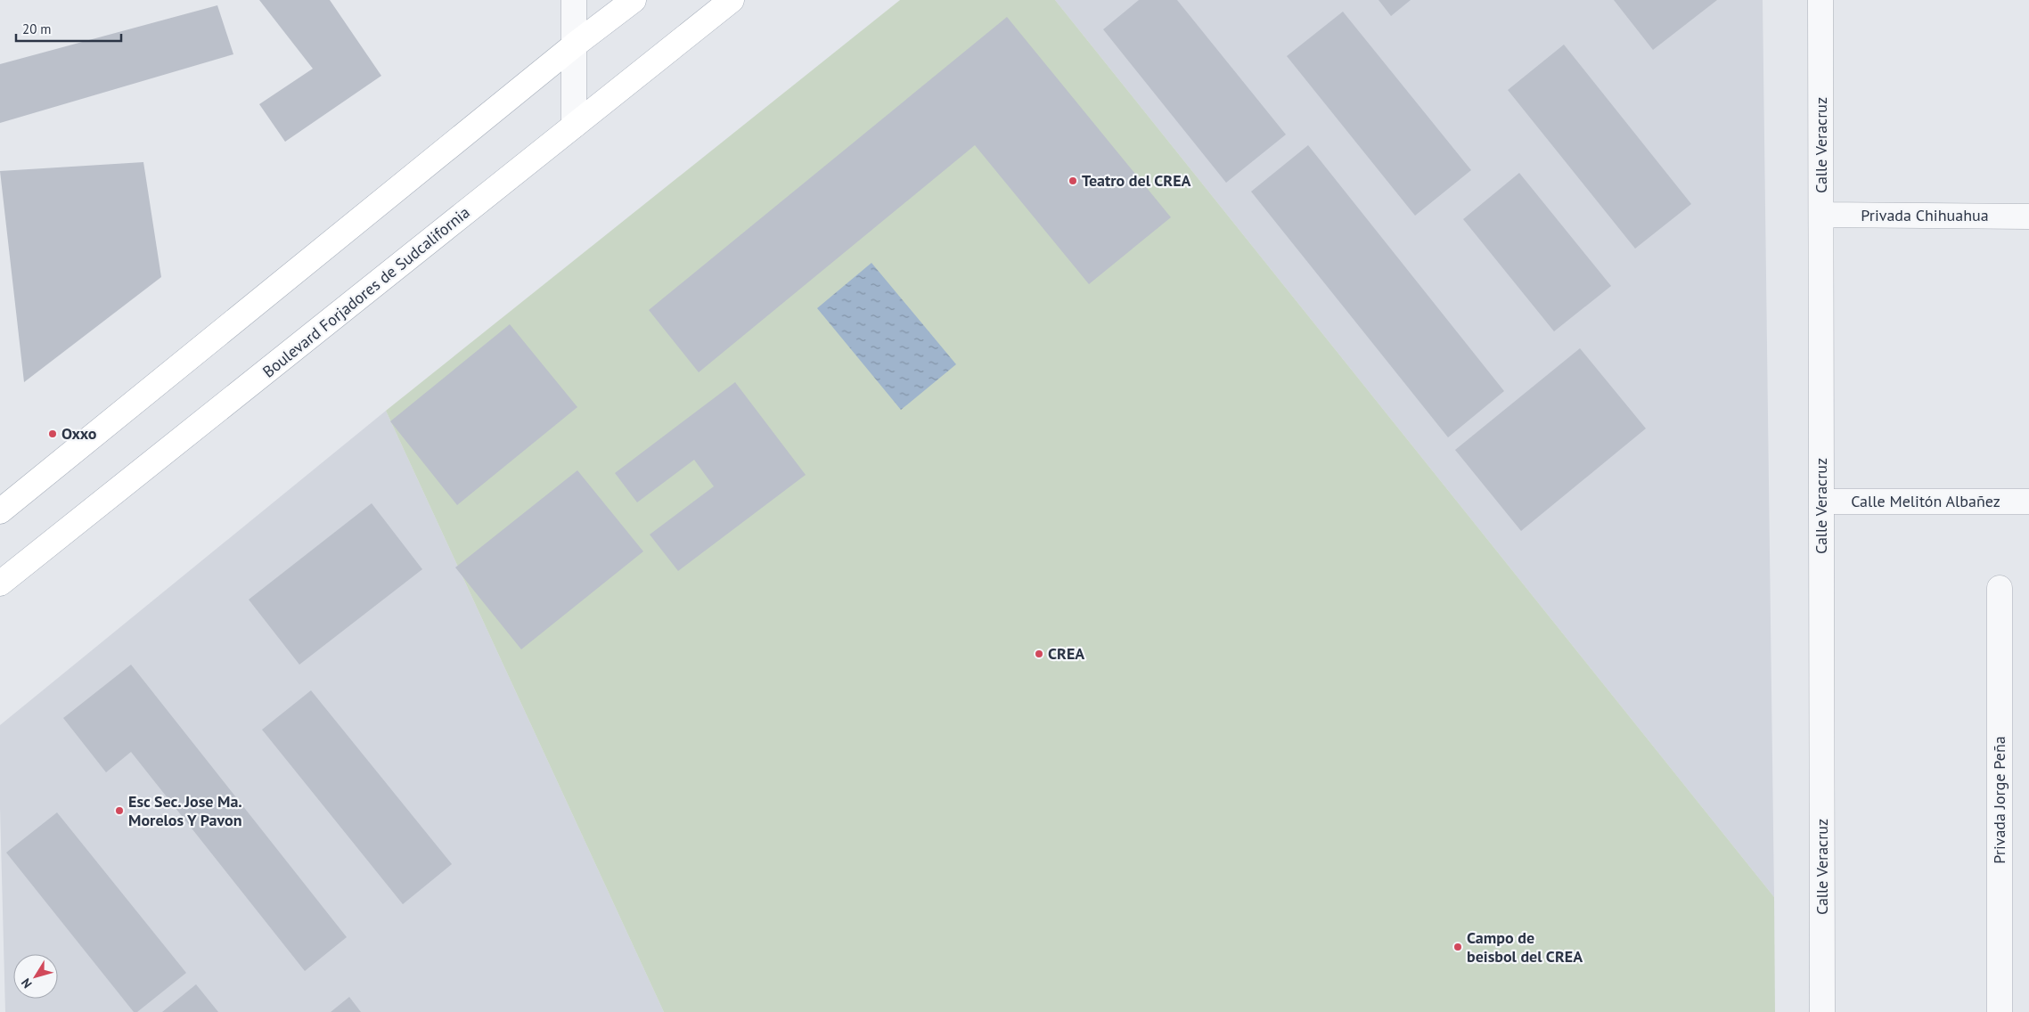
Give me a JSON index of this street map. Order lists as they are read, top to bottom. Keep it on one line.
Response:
{"streets":{"main road":["Boulevard Forjadores de Sudcalifornia"],"street":["Calle Veracruz","Privada Chihuahua","Calle Melitón Albañez","Privada Jorge Peña"]},"crossings":[["Calle Veracruz","Privada Chihuahua"],["Calle Veracruz","Calle Melitón Albañez"]],"places":["Teatro del CREA","Oxxo","CREA","Esc Sec. Jose Ma. Morelos Y Pavon","Campo de beisbol del CREA"],"scale_bar":"20 m","north":"bottom left"}
